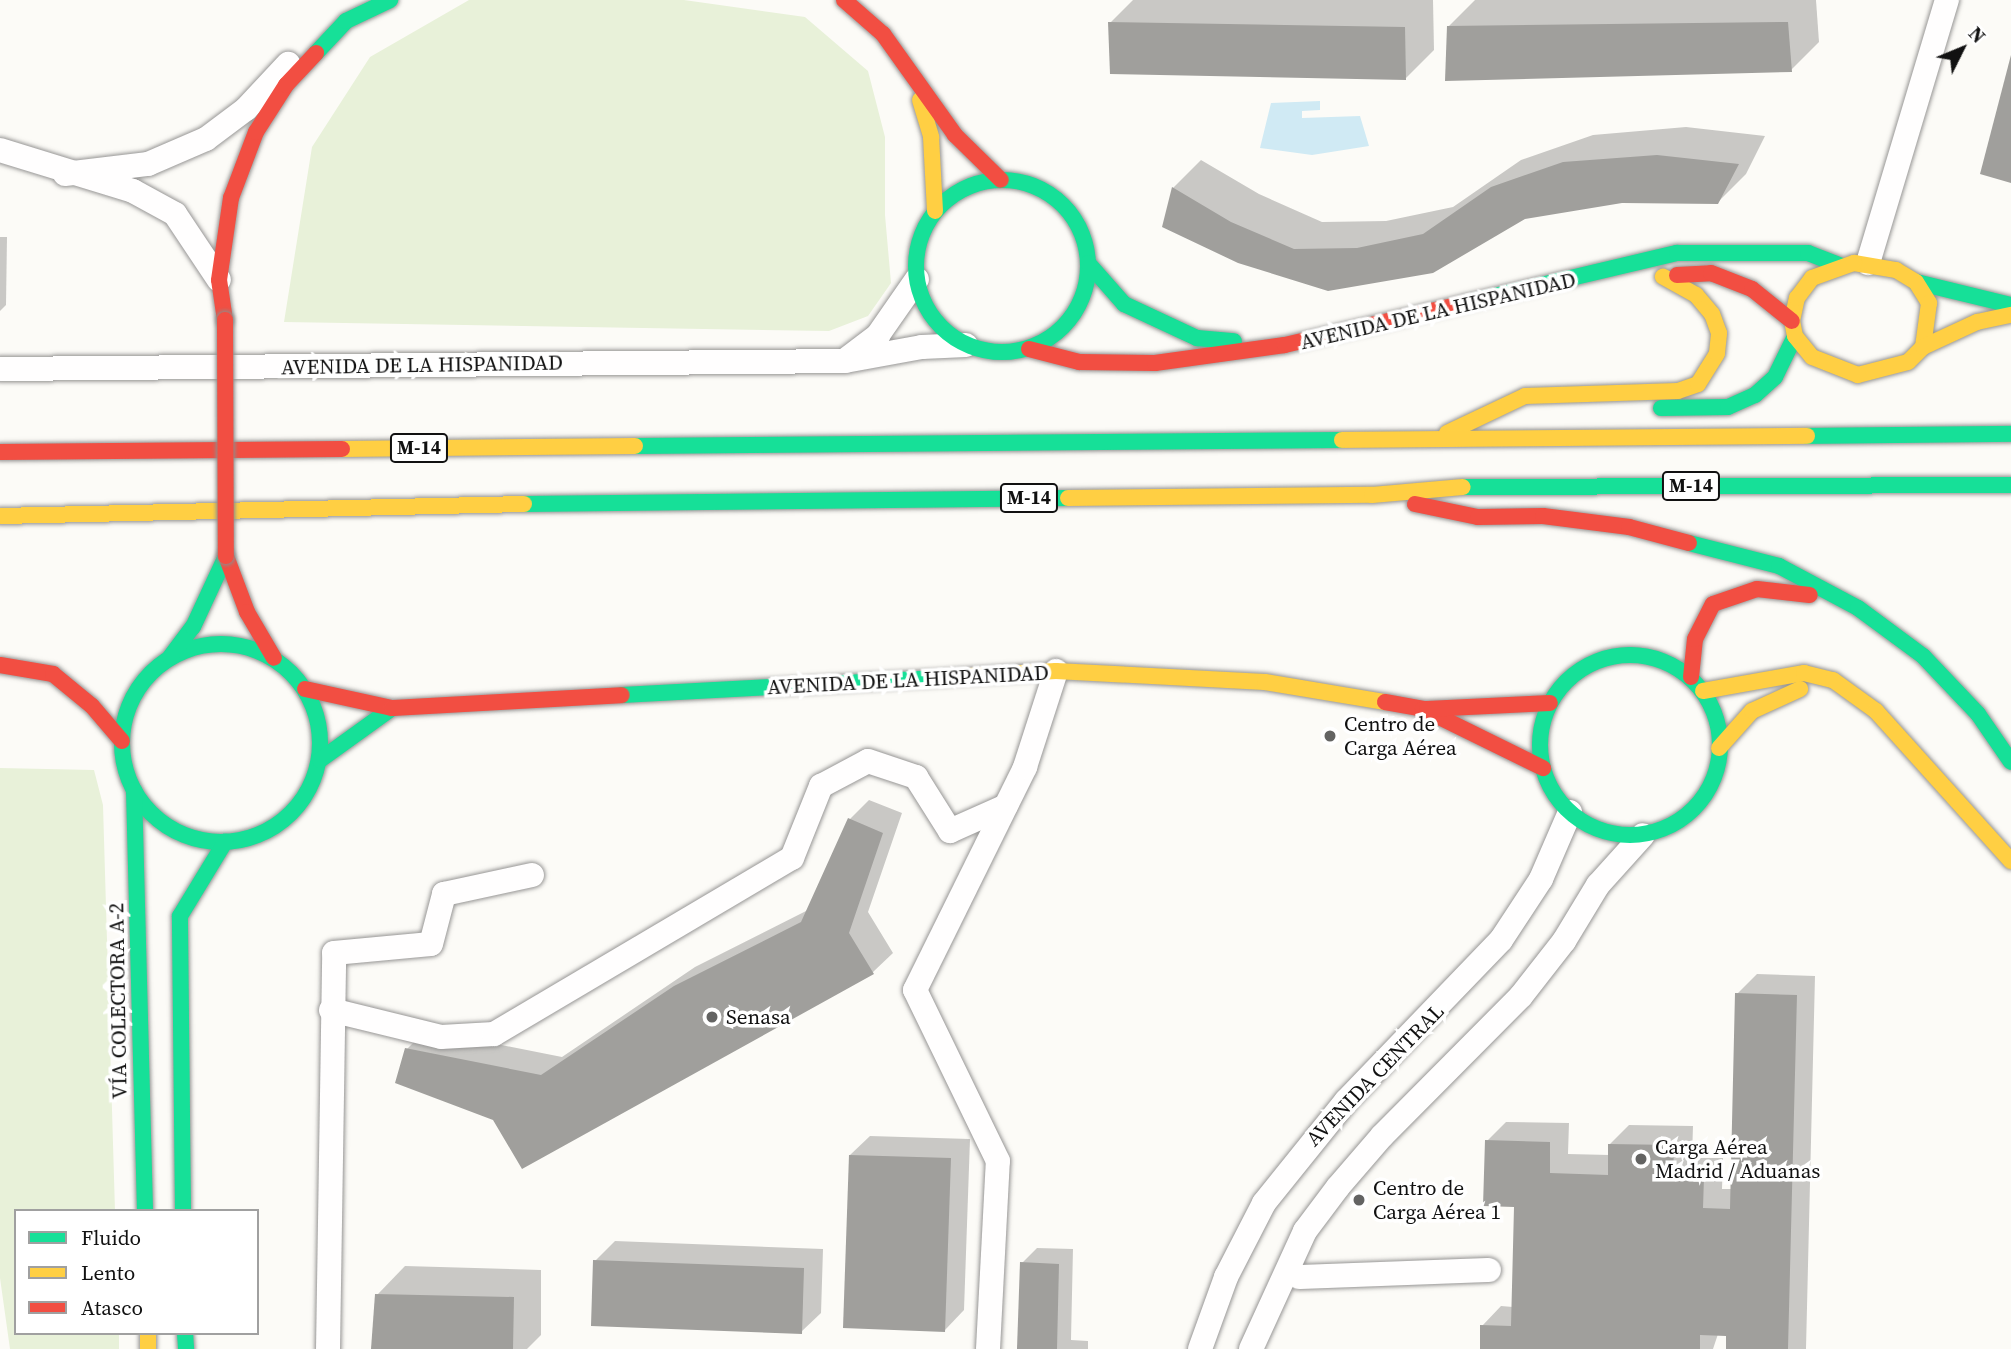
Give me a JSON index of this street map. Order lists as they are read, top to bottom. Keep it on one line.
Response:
{"streets":{"main road":["AVENIDA DE LA HISPANIDAD","M-14","VÍA COLECTORA A-2"],"street":["AVENIDA CENTRAL"]},"crossings":[["AVENIDA DE LA HISPANIDAD","VÍA COLECTORA A-2"],["AVENIDA DE LA HISPANIDAD","AVENIDA CENTRAL"]],"places":["Centro de Carga Aérea","Senasa","Carga Aérea Madrid / Aduanas","Centro de Carga Aérea 1"],"legend":["Fluido","Lento","Atasco"],"north":"top right"}
